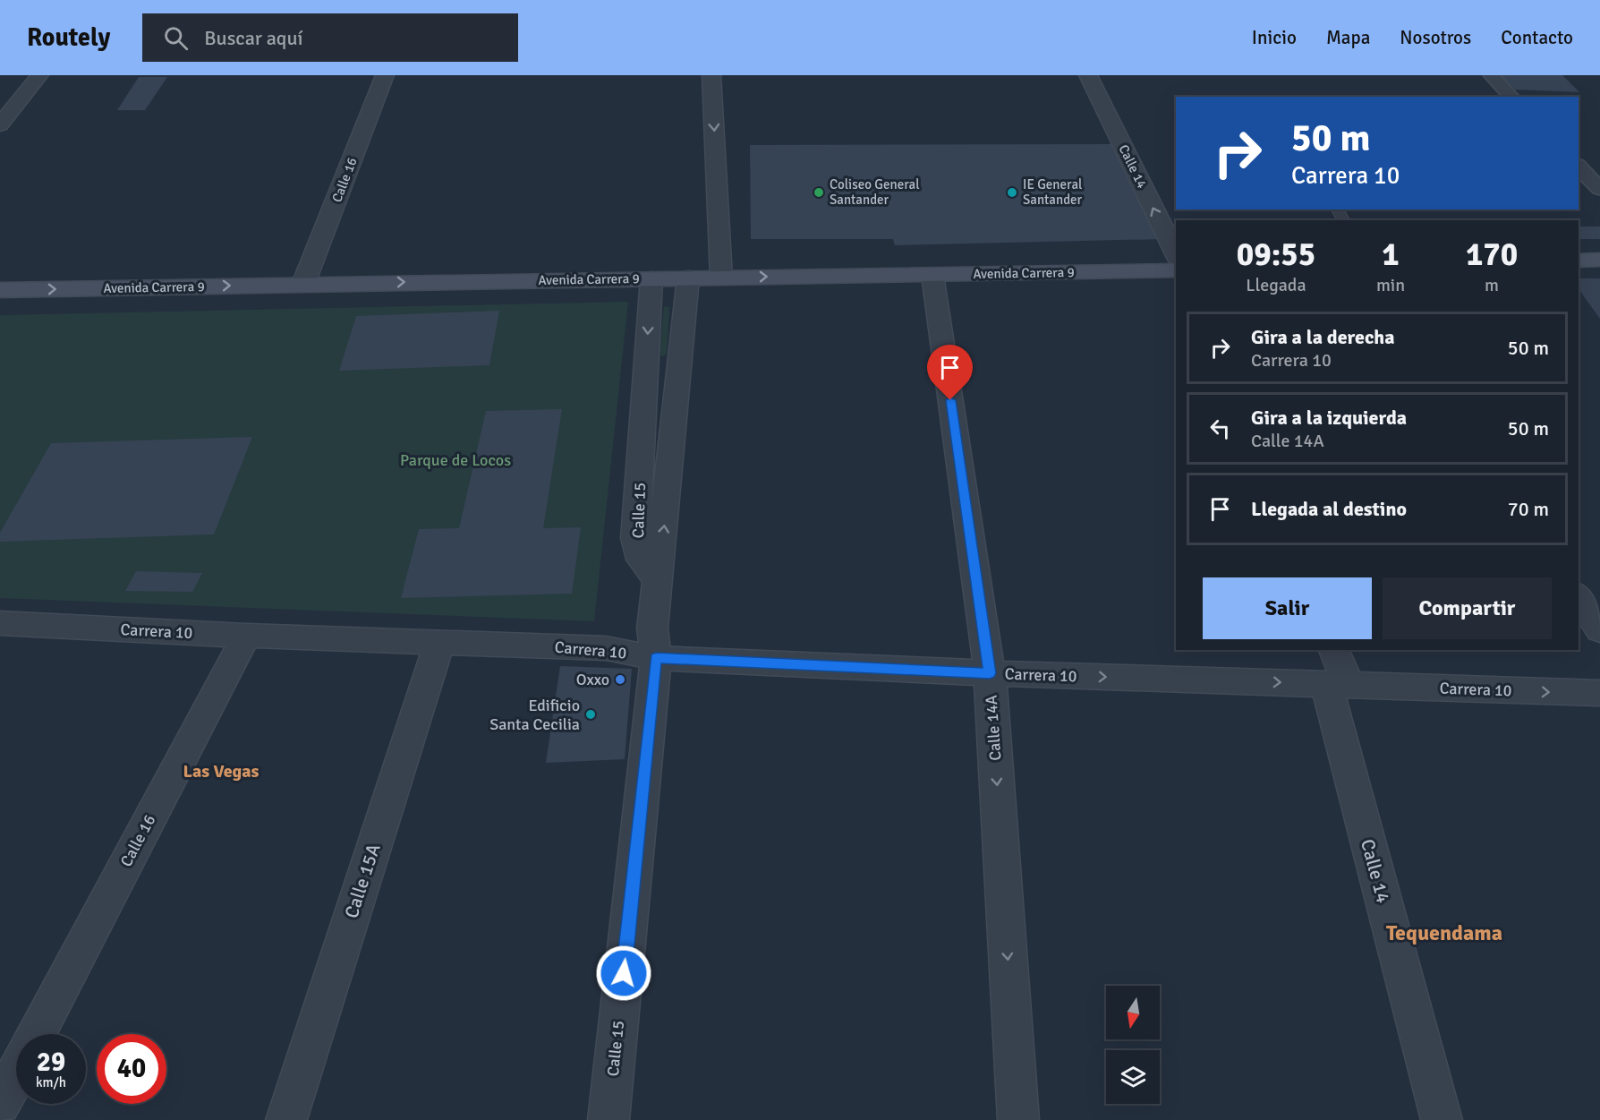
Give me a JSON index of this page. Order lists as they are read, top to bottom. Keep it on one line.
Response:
{"streets":{"main road":["Avenida Carrera 9"],"street":["Calle 14","Calle 16","Calle 15","Carrera 10","Calle 14A","Calle 15A"]},"crossings":[["Calle 14","Carrera 10"],["Calle 16","Avenida Carrera 9"],["Calle 16","Carrera 10"],["Avenida Carrera 9","Calle 15"],["Avenida Carrera 9","Calle 14A"],["Calle 15","Carrera 10"],["Carrera 10","Calle 14A"],["Carrera 10","Calle 15A"]],"one_way":["Avenida Carrera 9","Carrera 10","Calle 14A"],"districts":["Las Vegas","Tequendama"],"parks":["Parque de Locos"],"places":["Coliseo General Santander","IE General Santander","Oxxo","Edificio Santa Cecilia"],"north":"bottom","page":{"header":"Routely","search":"Buscar aquí","nav":["Inicio","Mapa","Nosotros","Contacto"],"turn":["50 m","Carrera 10"],"eta":["09:55","Llegada","1","min","170","m"],"list":[{"name":"Gira a la derecha","note":"Carrera 10","value":"50 m"},{"name":"Gira a la izquierda","note":"Calle 14A","value":"50 m"},{"name":"Llegada al destino","value":"70 m"}],"buttons":["Salir","Compartir"],"speed":"29 km/h","limit":"40"}}
